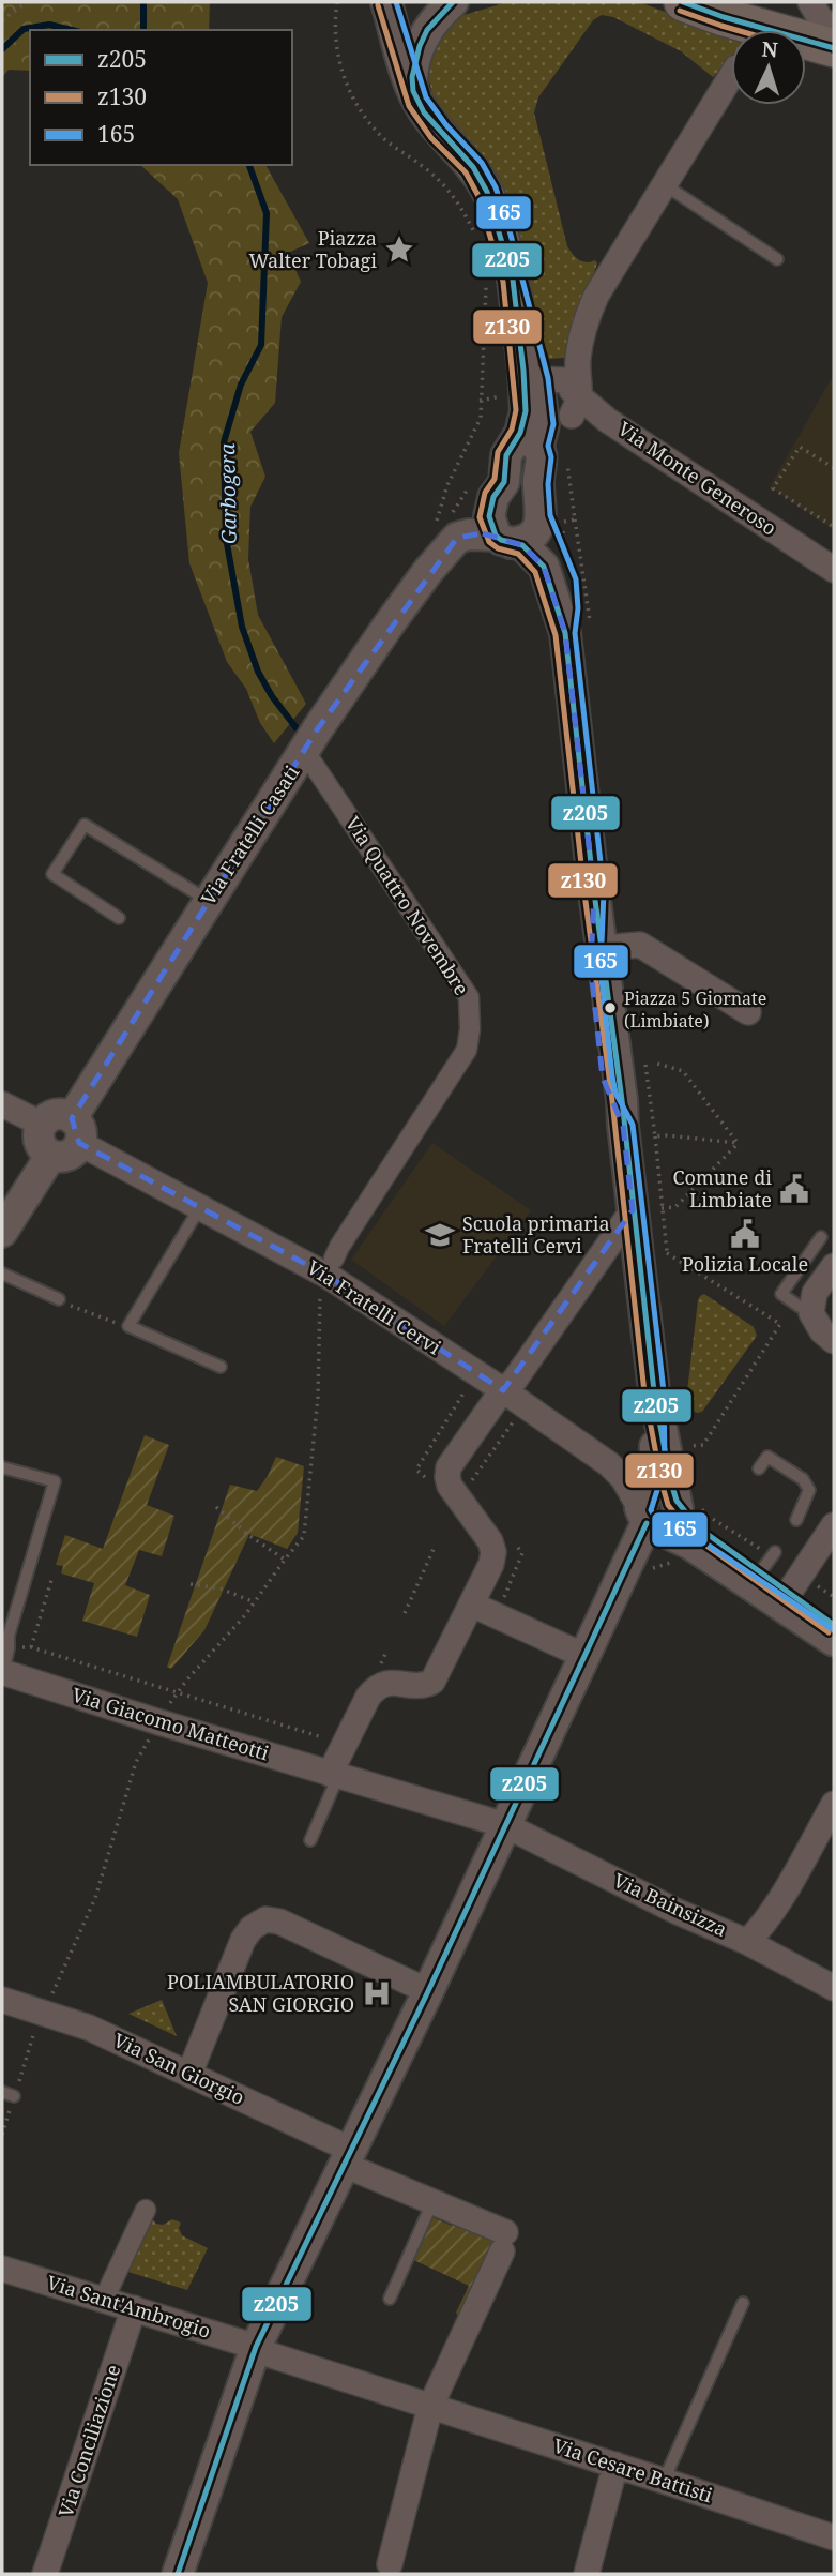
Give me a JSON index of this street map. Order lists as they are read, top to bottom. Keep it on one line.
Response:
{"streets":{"street":["Via Monte Generoso","Via Fratelli Casati","Via Quattro Novembre","Via Fratelli Cervi","Via Giacomo Matteotti","Via Bainsizza","Via San Giorgio","Via Sant'Ambrogio","Via Conciliazione","Via Cesare Battisti"]},"crossings":[["Via Fratelli Casati","Via Quattro Novembre"],["Via Fratelli Casati","Via Fratelli Cervi"],["Via Quattro Novembre","Via Fratelli Cervi"],["Via Giacomo Matteotti","Via Bainsizza"],["Via San Giorgio","Via Cesare Battisti"],["Via Sant'Ambrogio","Via Conciliazione"],["Via Sant'Ambrogio","Via Cesare Battisti"]],"water":["Garbogera"],"places":{"place":["Piazza Walter Tobagi"],"other":["Piazza 5 Giornate (Limbiate)"],"public building":["Comune di Limbiate","Polizia Locale"],"school or university":["Scuola primaria Fratelli Cervi"],"hospital":["POLIAMBULATORIO SAN GIORGIO"]},"lines":["transit line z205","transit line 165","transit line z130"],"legend":["z205","z130","165"],"north":"top"}
